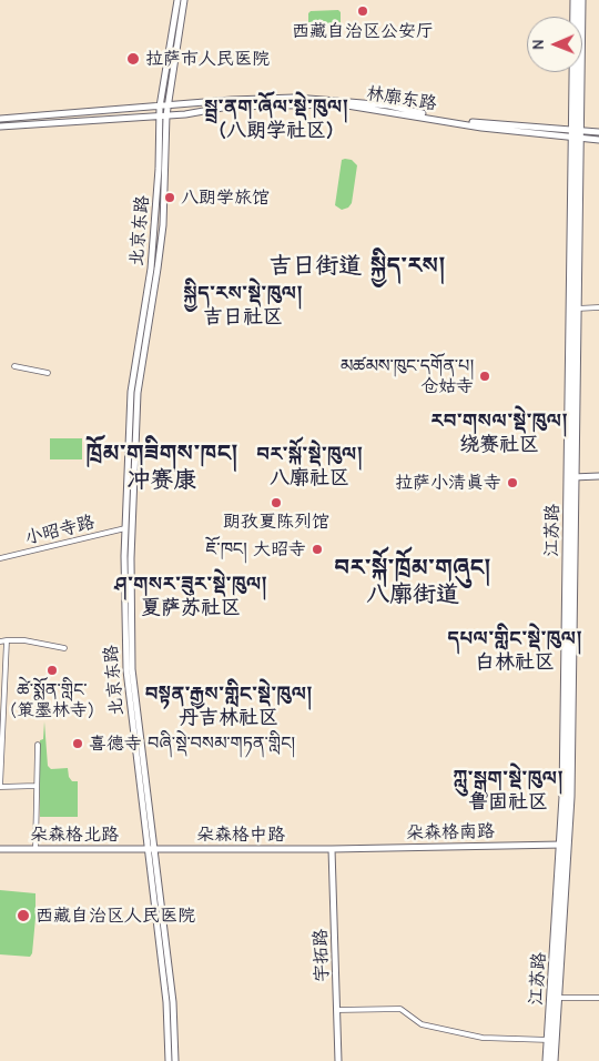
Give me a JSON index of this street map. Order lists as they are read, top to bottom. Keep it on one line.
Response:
{"streets":{"highway":["江苏路"],"main road":["林廓东路","北京东路","朵森格南路","朵森格北路","朵森格中路","宇拓路"],"street":["小昭寺路"]},"crossings":[["林廓东路","北京东路"],["林廓东路","江苏路"],["北京东路","小昭寺路"],["北京东路","朵森格北路"],["北京东路","朵森格中路"],["江苏路","朵森格南路"],["朵森格南路","朵森格中路"],["朵森格南路","宇拓路"],["朵森格北路","朵森格中路"],["朵森格中路","宇拓路"]],"districts":["སྦྲ་ནག་ཞོལ་སྡེ་ཁུལ། (八朗学社区)","吉日街道 སྐྱིད་རས།","སྐྱིད་རས་སྡེ་ཁུལ། 吉日社区","རབ་གསལ་སྡེ་ཁུལ། 绕赛社区","ཁྲོམ་གཟིགས་ཁང། 冲赛康","བར་སྐོ་སྡེ་ཁུལ། 八廓社区","བར་སྐོ་ཁྲོམ་གཞུང། 八廓街道","ཤ་གསར་ཟུར་སྡེ་ཁུལ། 夏萨苏社区","དཔལ་གླིང་སྡེ་ཁུལ། 白林社区","བསྟན་རྒྱས་གླིང་སྡེ་ཁུལ། 丹吉林社区","ཀླུ་སྒུག་སྡེ་ཁུལ། 鲁固社区"],"places":["西藏自治区公安厅","拉萨市人民医院","八朗学旅馆","མཚམས་ཁུང་དགོན་པ། 仓姑寺","拉萨小清真寺","朗孜夏陈列馆","ཇོ་ཁང། 大昭寺","ཚེ་སྨོན་གླིང་ (策墨林寺)","喜德寺 བཞི་སྡེ་བསམ་གཏན་གླིང།","西藏自治区人民医院"],"north":"left"}
